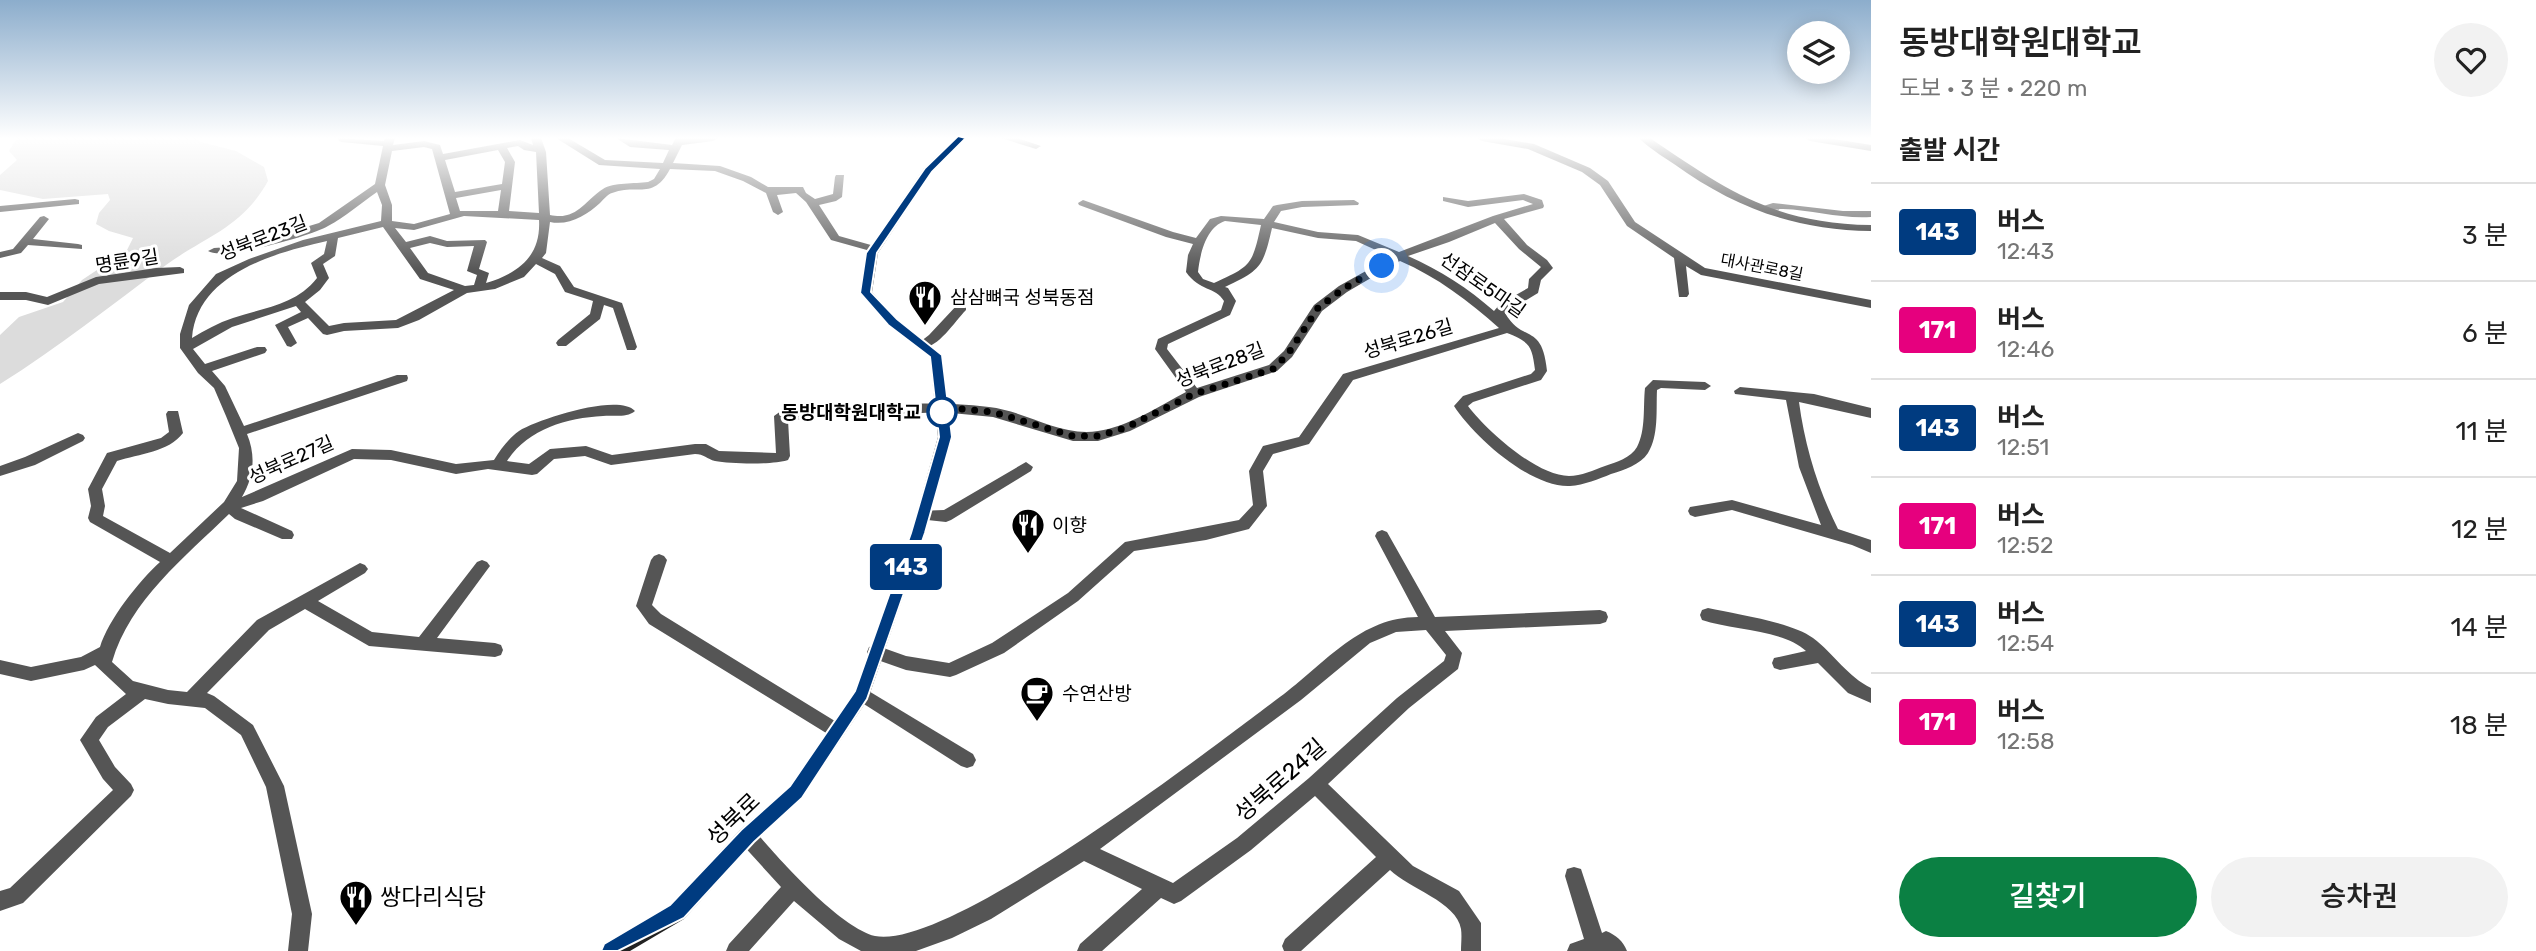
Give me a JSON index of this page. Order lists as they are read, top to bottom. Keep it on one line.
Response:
{"streets":{"main road":["성북로"],"street":["성북로23길","명륜9길","대사관로8길","선잠로5마길","성북로26길","성북로28길","성북로27길","성북로24길"]},"crossings":[["선잠로5마길","성북로26길"],["선잠로5마길","성북로28길"],["성북로26길","성북로"],["성북로28길","성북로27길"],["성북로28길","성북로"],["성북로27길","성북로"]],"places":{"restaurant":["삼삼뼈국 성북동점","이향","쌍다리식당"],"other":["동방대학원대학교"],"cafe":["수연산방"]},"lines":["bus line 143"],"page":{"on_map":"143","heading":[["동방대학원대학교","도보 · 3 분 · 220 m"],"출발 시간"],"list":[{"mark":"143","name":"버스","note":"12:43","value":"3 분"},{"mark":"171","name":"버스","note":"12:46","value":"6 분"},{"mark":"143","name":"버스","note":"12:51","value":"11 분"},{"mark":"171","name":"버스","note":"12:52","value":"12 분"},{"mark":"143","name":"버스","note":"12:54","value":"14 분"},{"mark":"171","name":"버스","note":"12:58","value":"18 분"}],"buttons":["길찾기","승차권"]}}
